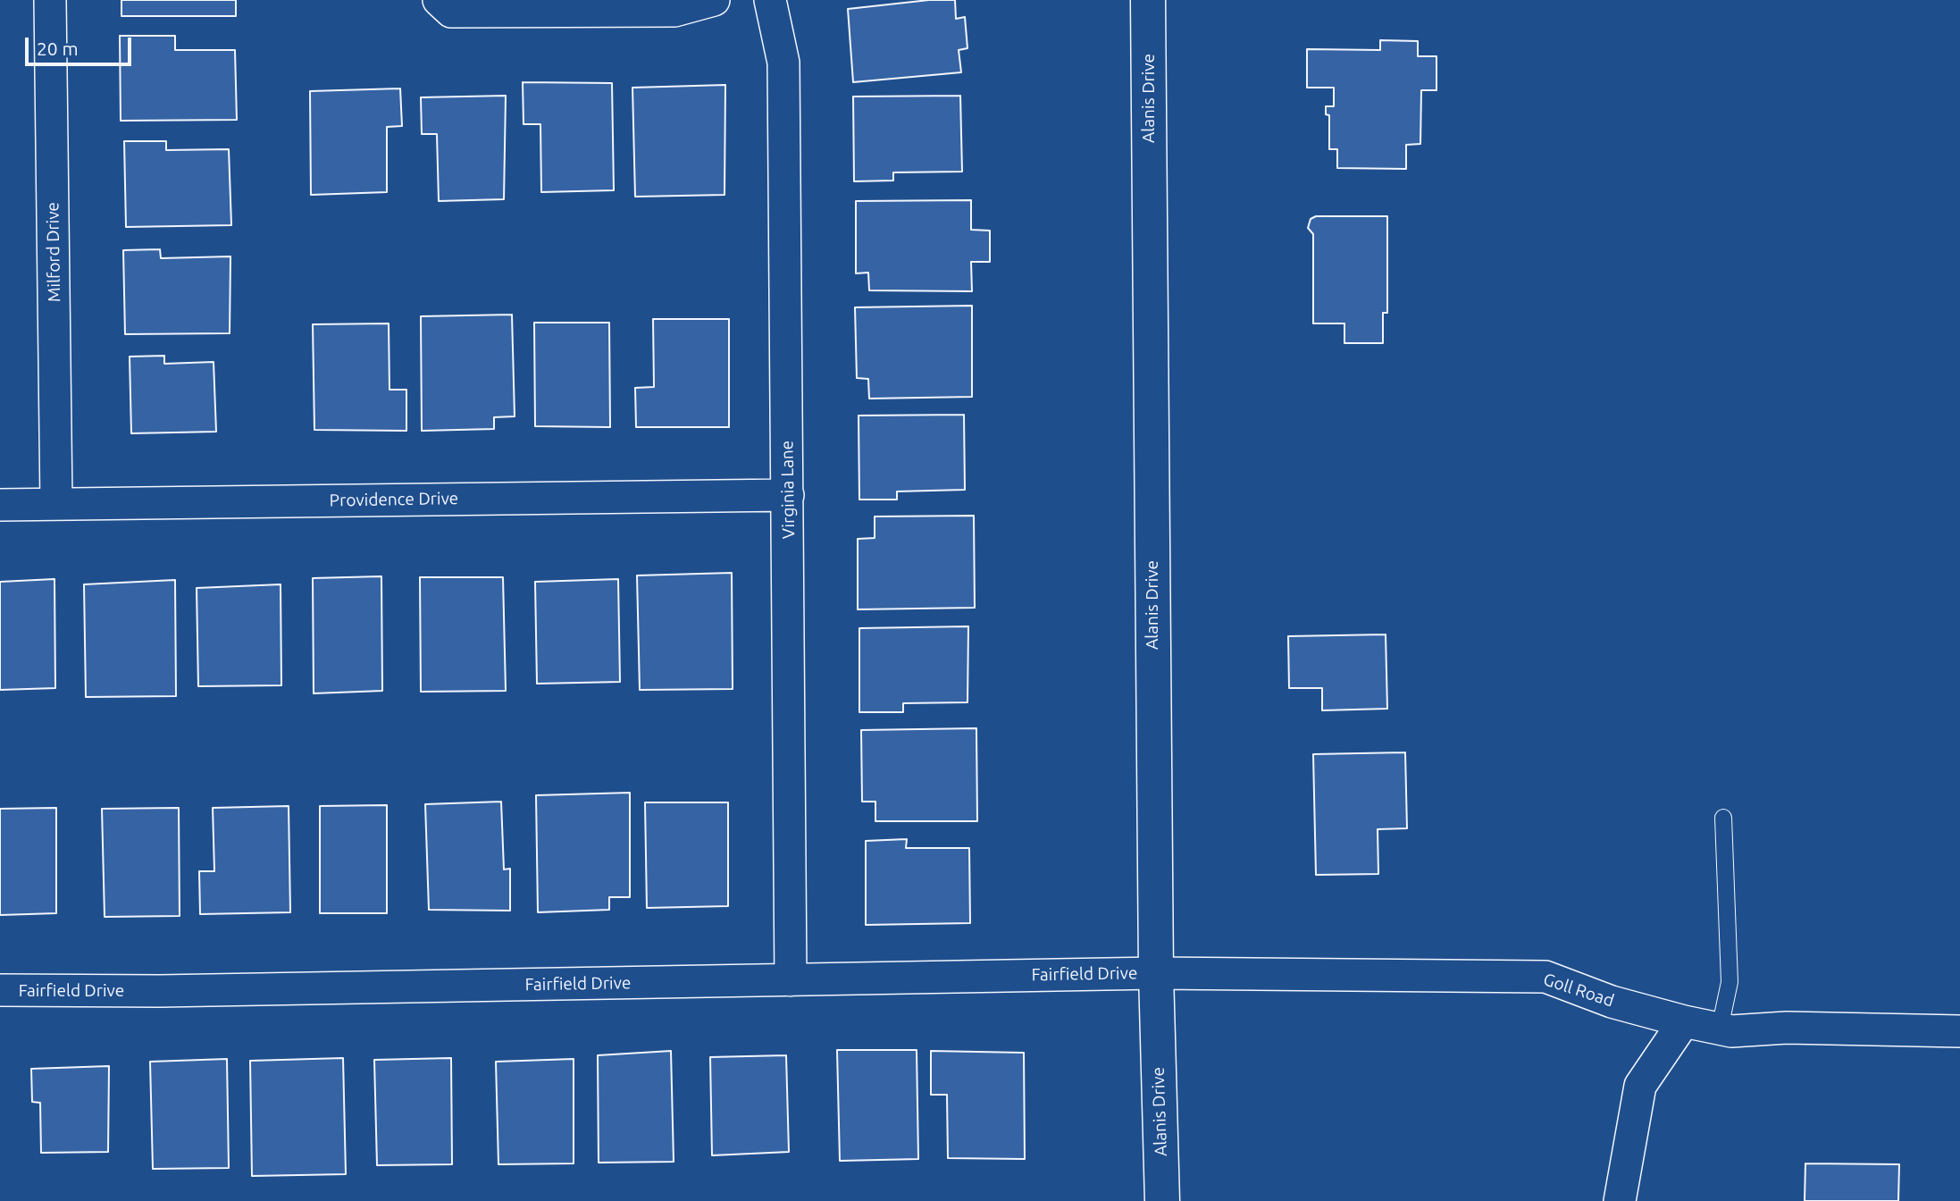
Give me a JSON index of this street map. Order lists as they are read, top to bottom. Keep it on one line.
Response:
{"streets":{"main road":["Alanis Drive"],"street":["Milford Drive","Virginia Lane","Providence Drive","Fairfield Drive","Goll Road"]},"crossings":[["Alanis Drive","Fairfield Drive"],["Alanis Drive","Goll Road"],["Milford Drive","Providence Drive"],["Virginia Lane","Providence Drive"],["Virginia Lane","Fairfield Drive"],["Fairfield Drive","Goll Road"]],"scale_bar":"20 m"}
